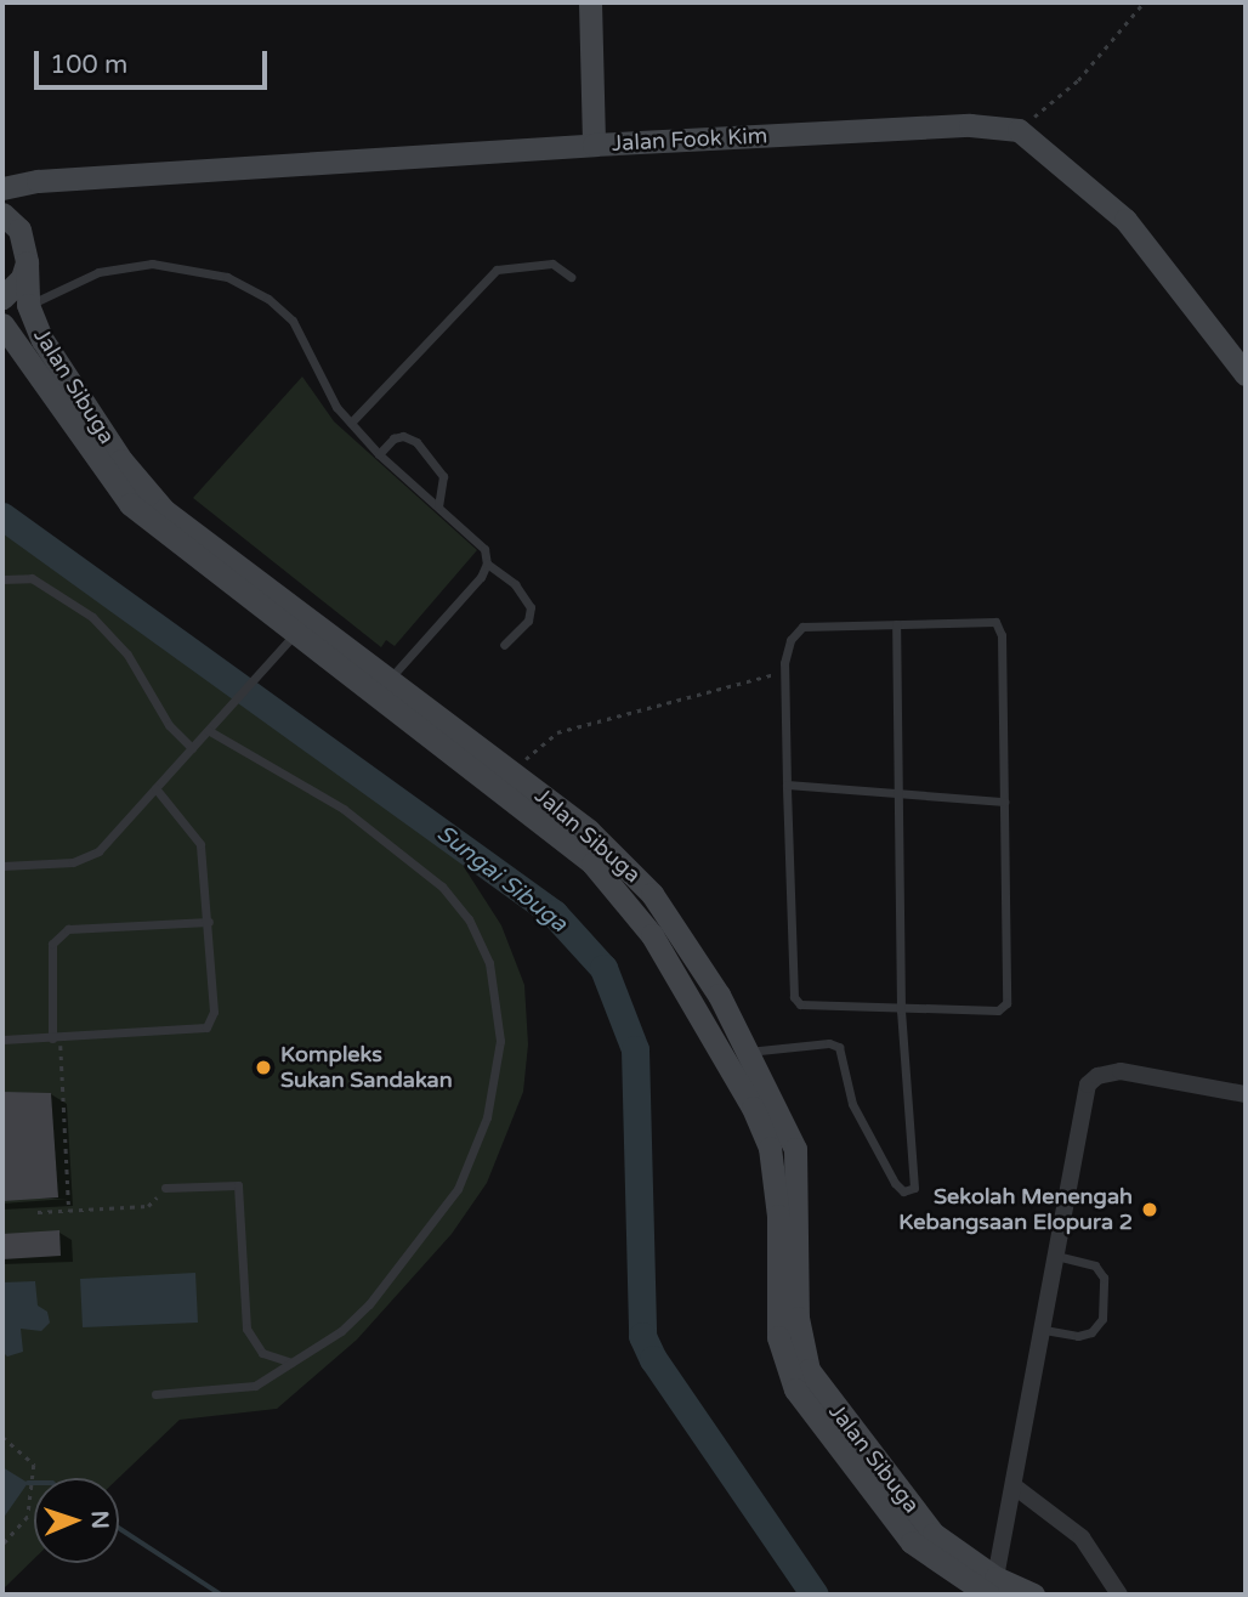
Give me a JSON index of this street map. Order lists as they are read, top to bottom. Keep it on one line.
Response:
{"streets":{"main road":["Jalan Fook Kim","Jalan Sibuga"]},"water":["Sungai Sibuga"],"places":["Kompleks Sukan Sandakan","Sekolah Menengah Kebangsaan Elopura 2"],"scale_bar":"100 m","north":"right"}
